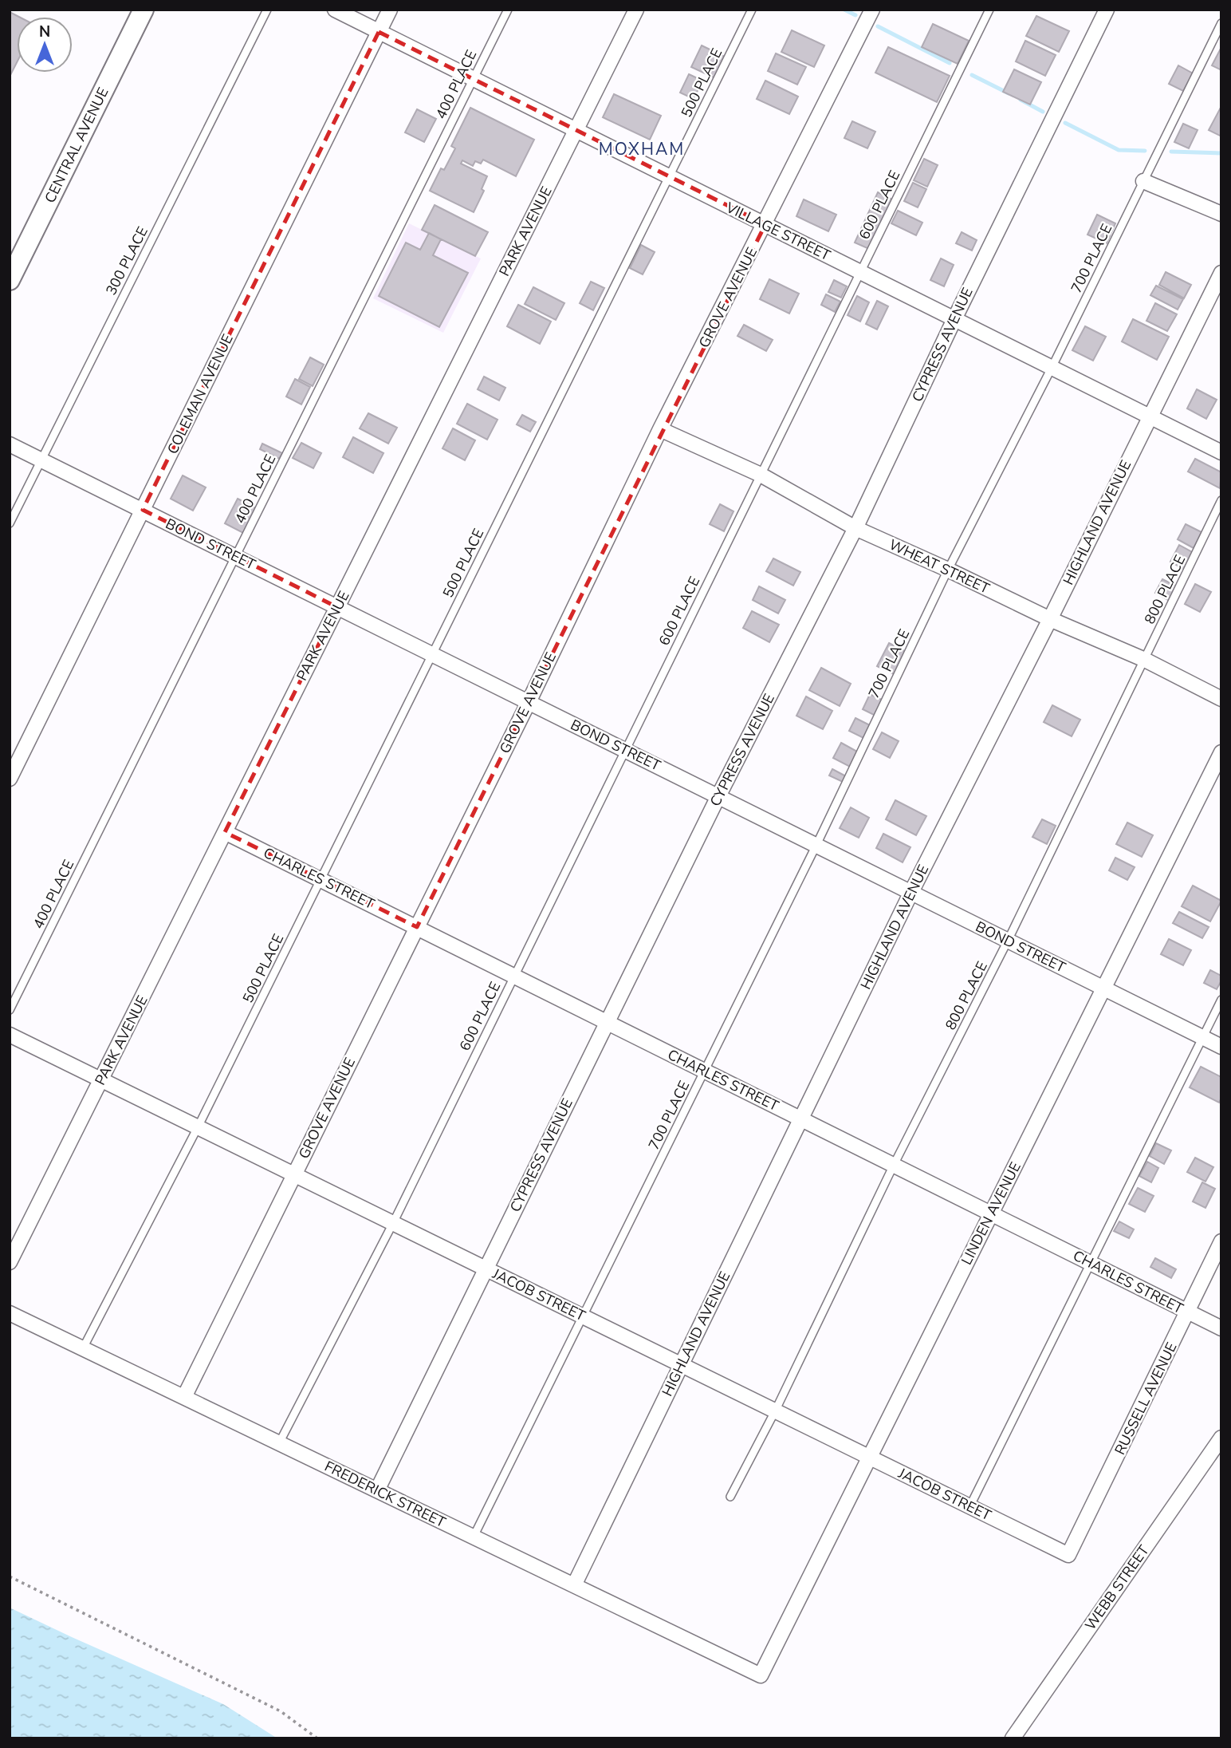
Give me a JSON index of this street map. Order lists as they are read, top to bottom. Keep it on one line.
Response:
{"streets":{"main road":["CENTRAL AVENUE"],"street":["PARK AVENUE","VILLAGE STREET","GROVE AVENUE","CYPRESS AVENUE","COLEMAN AVENUE","HIGHLAND AVENUE","BOND STREET","WHEAT STREET","CHARLES STREET","LINDEN AVENUE","JACOB STREET","RUSSELL AVENUE","FREDERICK STREET","WEBB STREET"],"lane":["500 PLACE","400 PLACE","600 PLACE","700 PLACE","300 PLACE","800 PLACE"]},"crossings":[["500 PLACE","VILLAGE STREET"],["500 PLACE","BOND STREET"],["500 PLACE","CHARLES STREET"],["500 PLACE","JACOB STREET"],["500 PLACE","FREDERICK STREET"],["400 PLACE","VILLAGE STREET"],["400 PLACE","BOND STREET"],["600 PLACE","VILLAGE STREET"],["600 PLACE","BOND STREET"],["600 PLACE","WHEAT STREET"],["600 PLACE","CHARLES STREET"],["600 PLACE","JACOB STREET"],["600 PLACE","FREDERICK STREET"],["PARK AVENUE","VILLAGE STREET"],["PARK AVENUE","BOND STREET"],["PARK AVENUE","CHARLES STREET"],["PARK AVENUE","JACOB STREET"],["VILLAGE STREET","700 PLACE"],["VILLAGE STREET","GROVE AVENUE"],["VILLAGE STREET","CYPRESS AVENUE"],["VILLAGE STREET","COLEMAN AVENUE"],["VILLAGE STREET","HIGHLAND AVENUE"],["700 PLACE","BOND STREET"],["700 PLACE","WHEAT STREET"],["700 PLACE","CHARLES STREET"],["700 PLACE","JACOB STREET"],["700 PLACE","FREDERICK STREET"],["300 PLACE","BOND STREET"],["GROVE AVENUE","BOND STREET"],["GROVE AVENUE","WHEAT STREET"],["GROVE AVENUE","CHARLES STREET"],["GROVE AVENUE","JACOB STREET"],["GROVE AVENUE","FREDERICK STREET"],["CYPRESS AVENUE","BOND STREET"],["CYPRESS AVENUE","WHEAT STREET"],["CYPRESS AVENUE","CHARLES STREET"],["CYPRESS AVENUE","JACOB STREET"],["CYPRESS AVENUE","FREDERICK STREET"],["COLEMAN AVENUE","BOND STREET"],["HIGHLAND AVENUE","BOND STREET"],["HIGHLAND AVENUE","WHEAT STREET"],["HIGHLAND AVENUE","CHARLES STREET"],["HIGHLAND AVENUE","JACOB STREET"],["HIGHLAND AVENUE","FREDERICK STREET"],["BOND STREET","800 PLACE"],["BOND STREET","LINDEN AVENUE"],["WHEAT STREET","800 PLACE"],["800 PLACE","CHARLES STREET"],["800 PLACE","JACOB STREET"],["CHARLES STREET","LINDEN AVENUE"],["CHARLES STREET","RUSSELL AVENUE"],["LINDEN AVENUE","JACOB STREET"],["LINDEN AVENUE","FREDERICK STREET"],["JACOB STREET","RUSSELL AVENUE"]],"districts":["MOXHAM"],"north":"top"}
